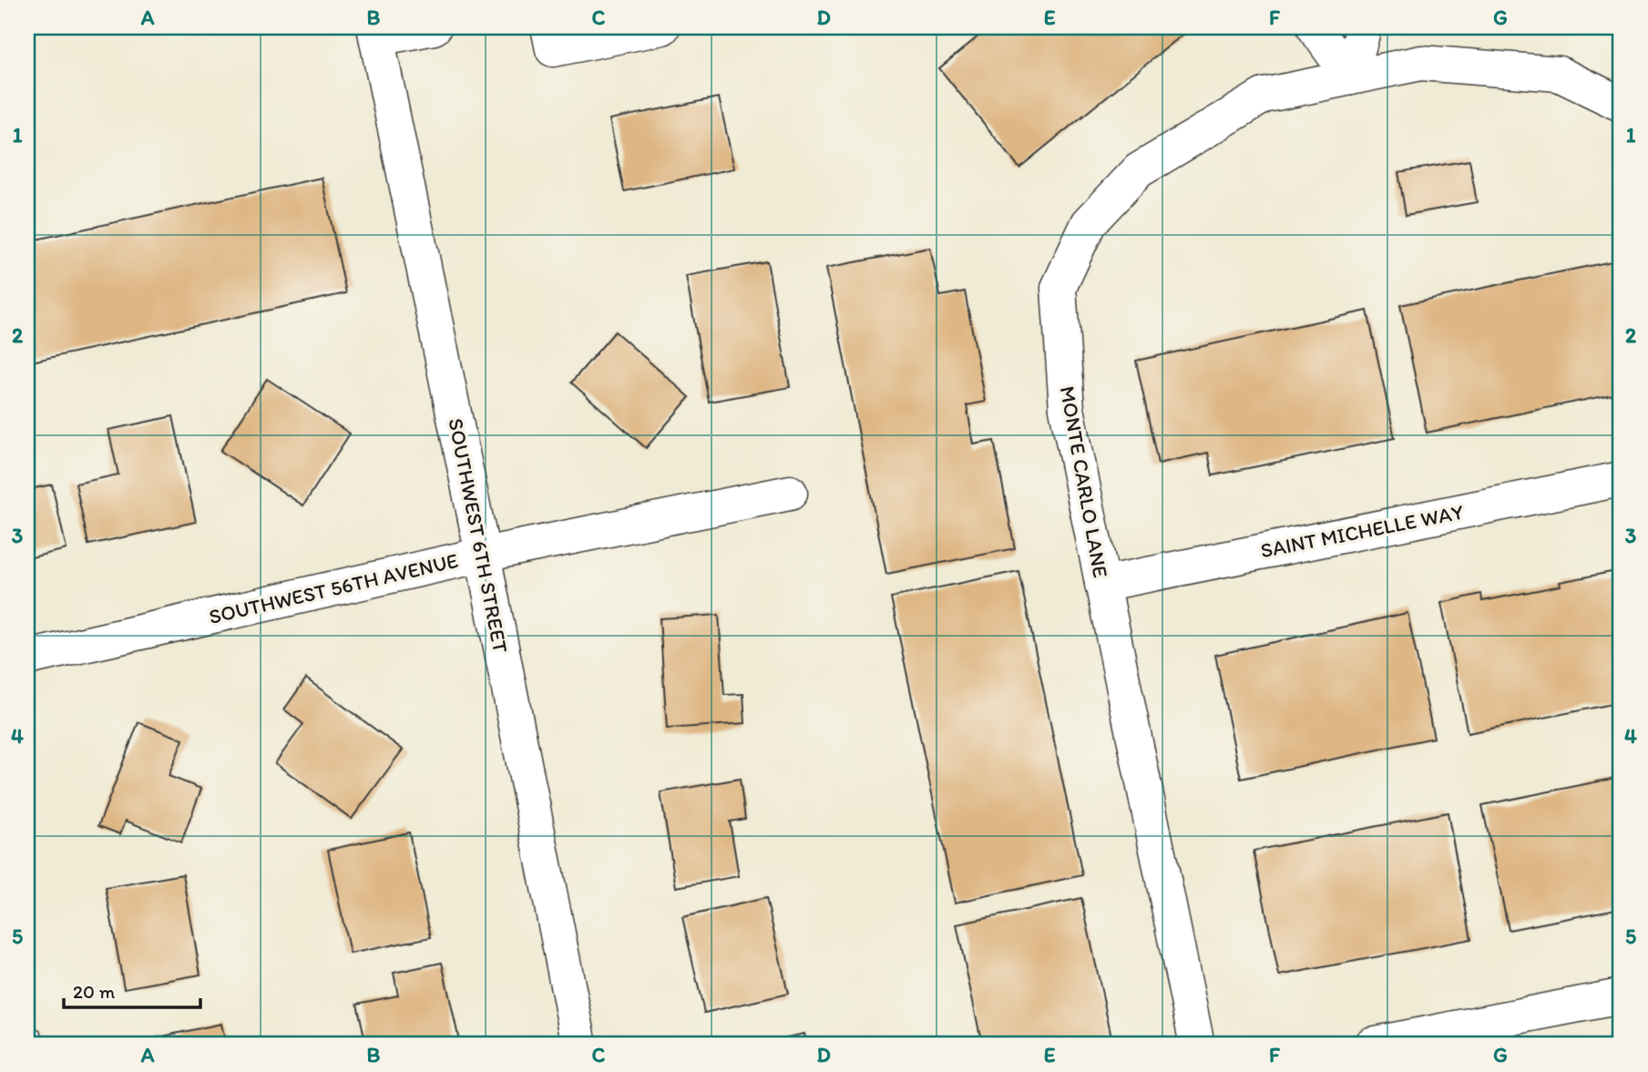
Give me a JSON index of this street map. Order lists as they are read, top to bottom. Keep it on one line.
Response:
{"streets":{"street":["MONTE CARLO LANE","SAINT MICHELLE WAY","SOUTHWEST 6TH STREET","SOUTHWEST 56TH AVENUE"]},"crossings":[["MONTE CARLO LANE","SAINT MICHELLE WAY"],["SOUTHWEST 6TH STREET","SOUTHWEST 56TH AVENUE"]],"scale_bar":"20 m","grid":{"columns":["A","B","C","D","E","F","G"],"rows":["1","2","3","4","5"]}}
